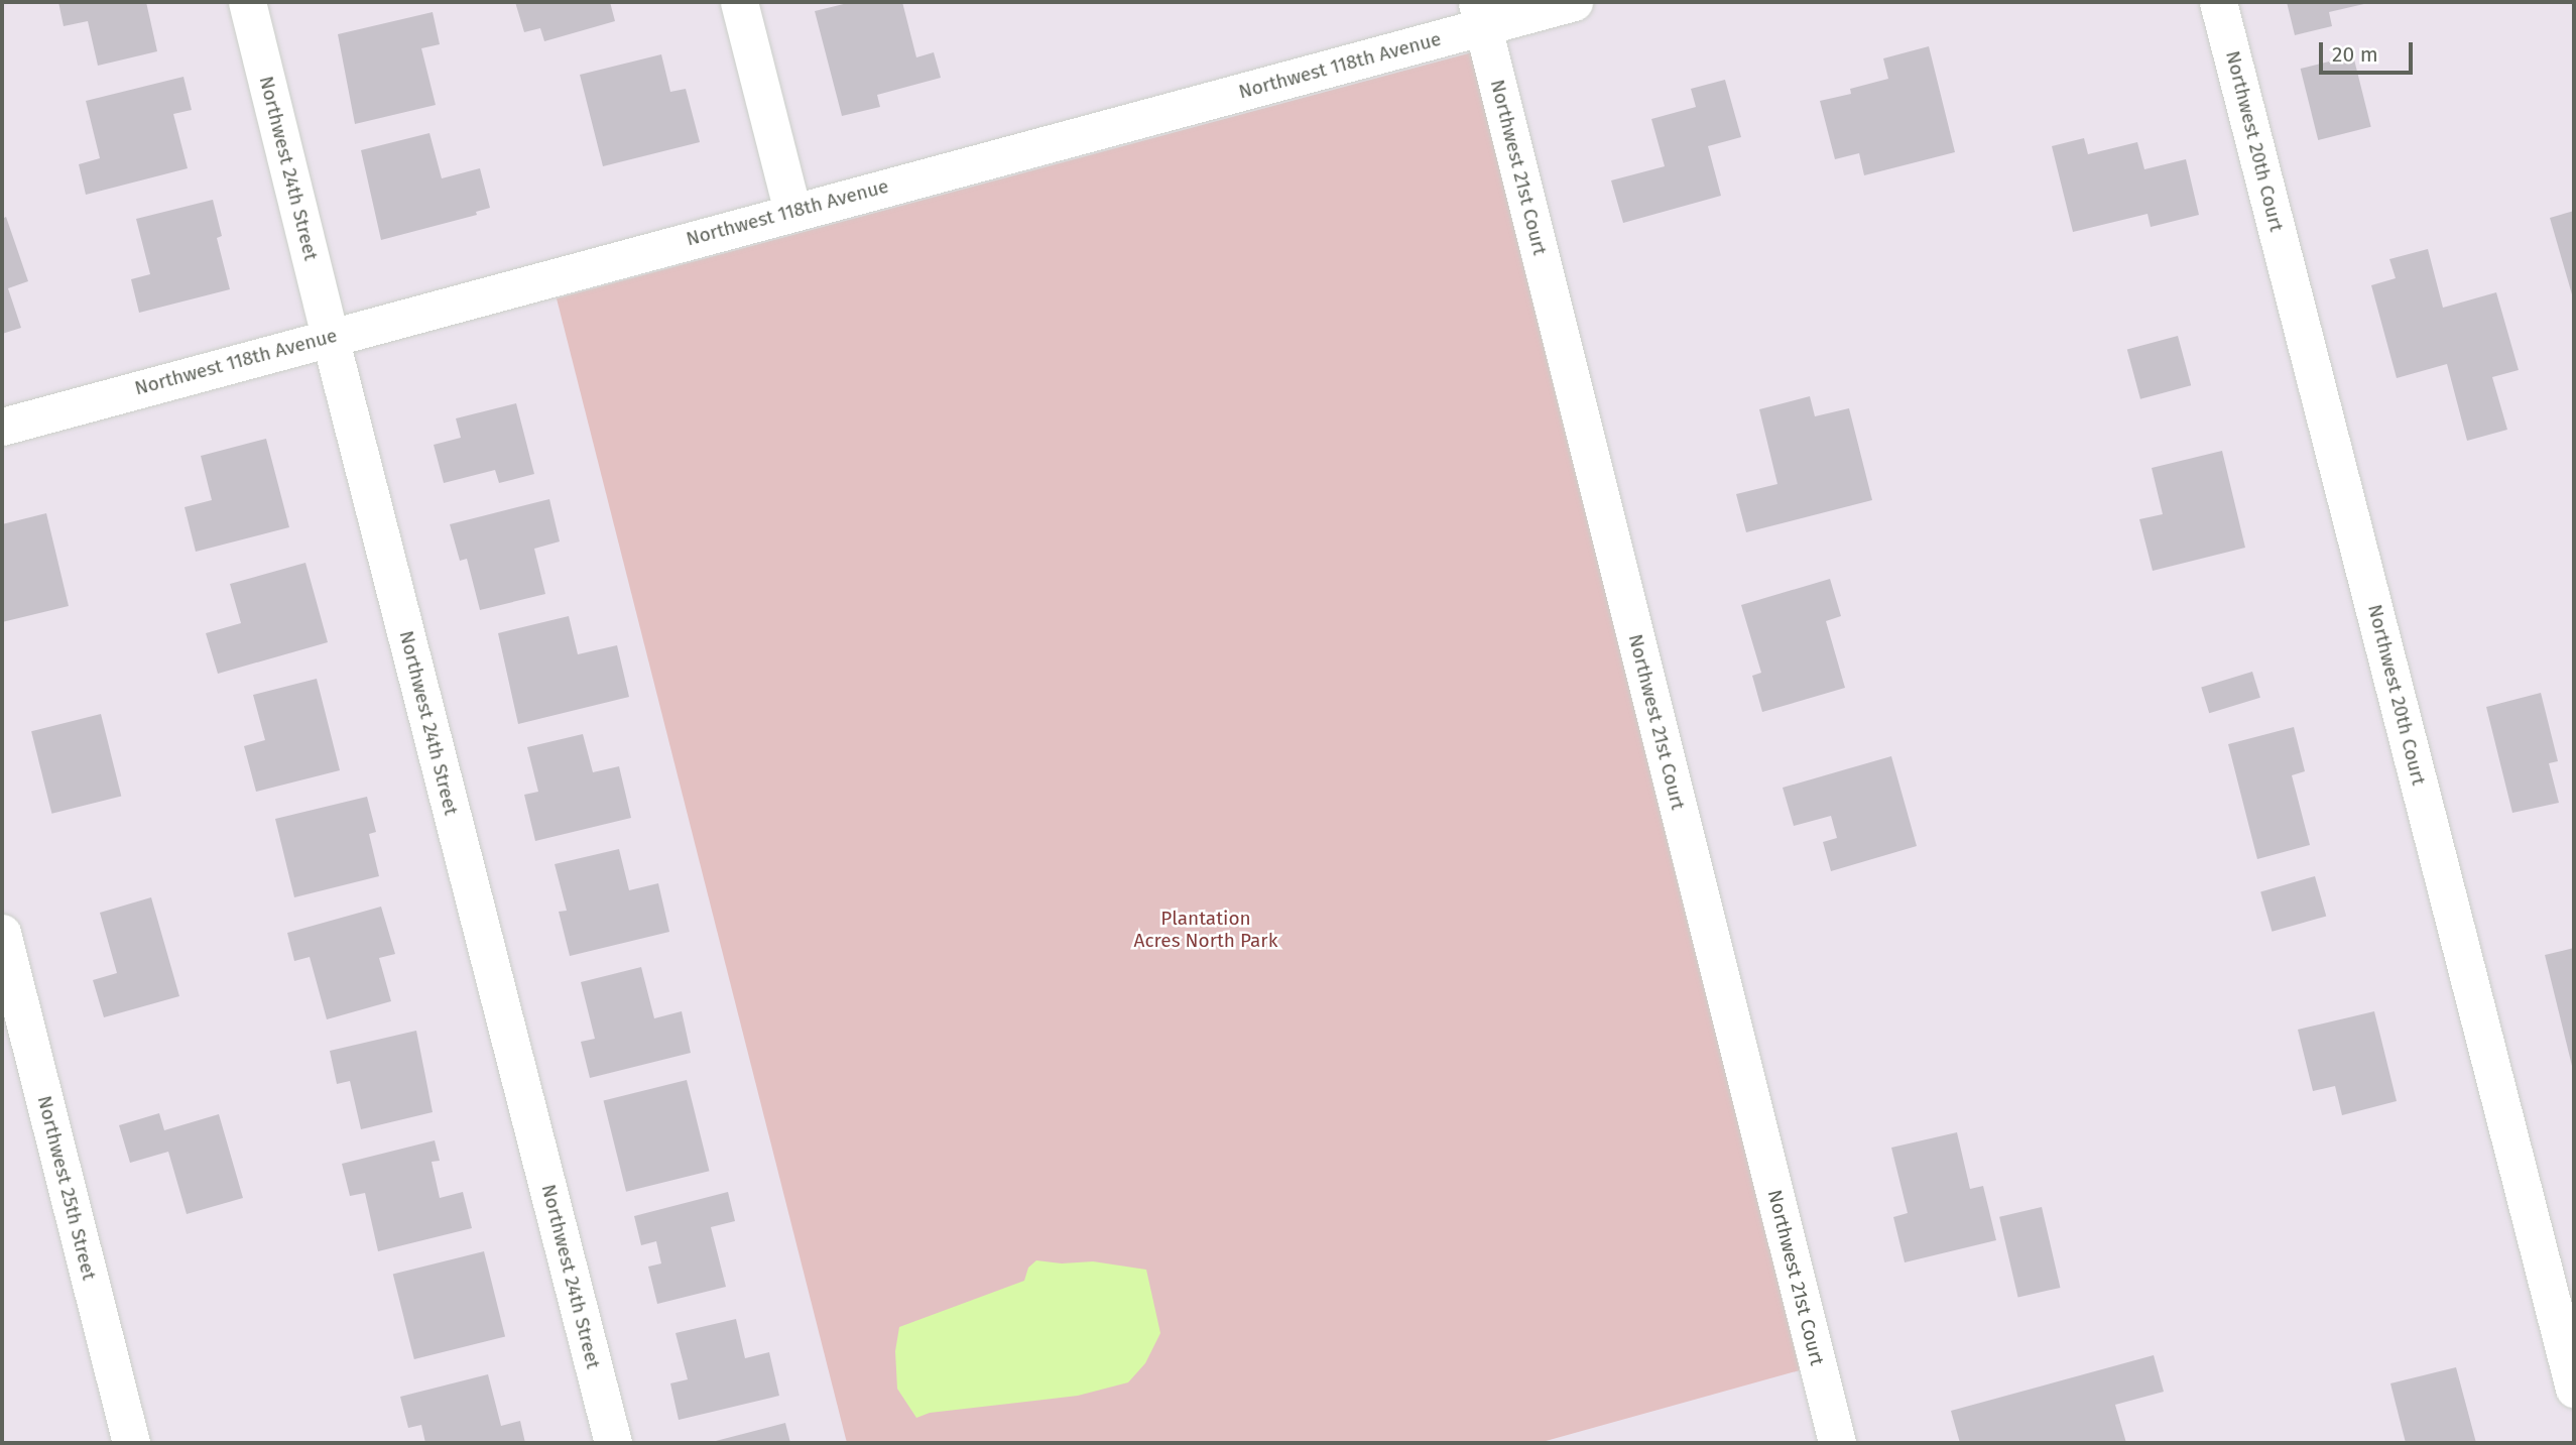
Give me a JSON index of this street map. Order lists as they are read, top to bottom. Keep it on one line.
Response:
{"streets":{"street":["Northwest 118th Avenue","Northwest 20th Court","Northwest 21st Court","Northwest 24th Street","Northwest 25th Street"]},"crossings":[["Northwest 118th Avenue","Northwest 21st Court"],["Northwest 118th Avenue","Northwest 24th Street"]],"parks":["Plantation Acres North Park"],"scale_bar":"20 m"}
